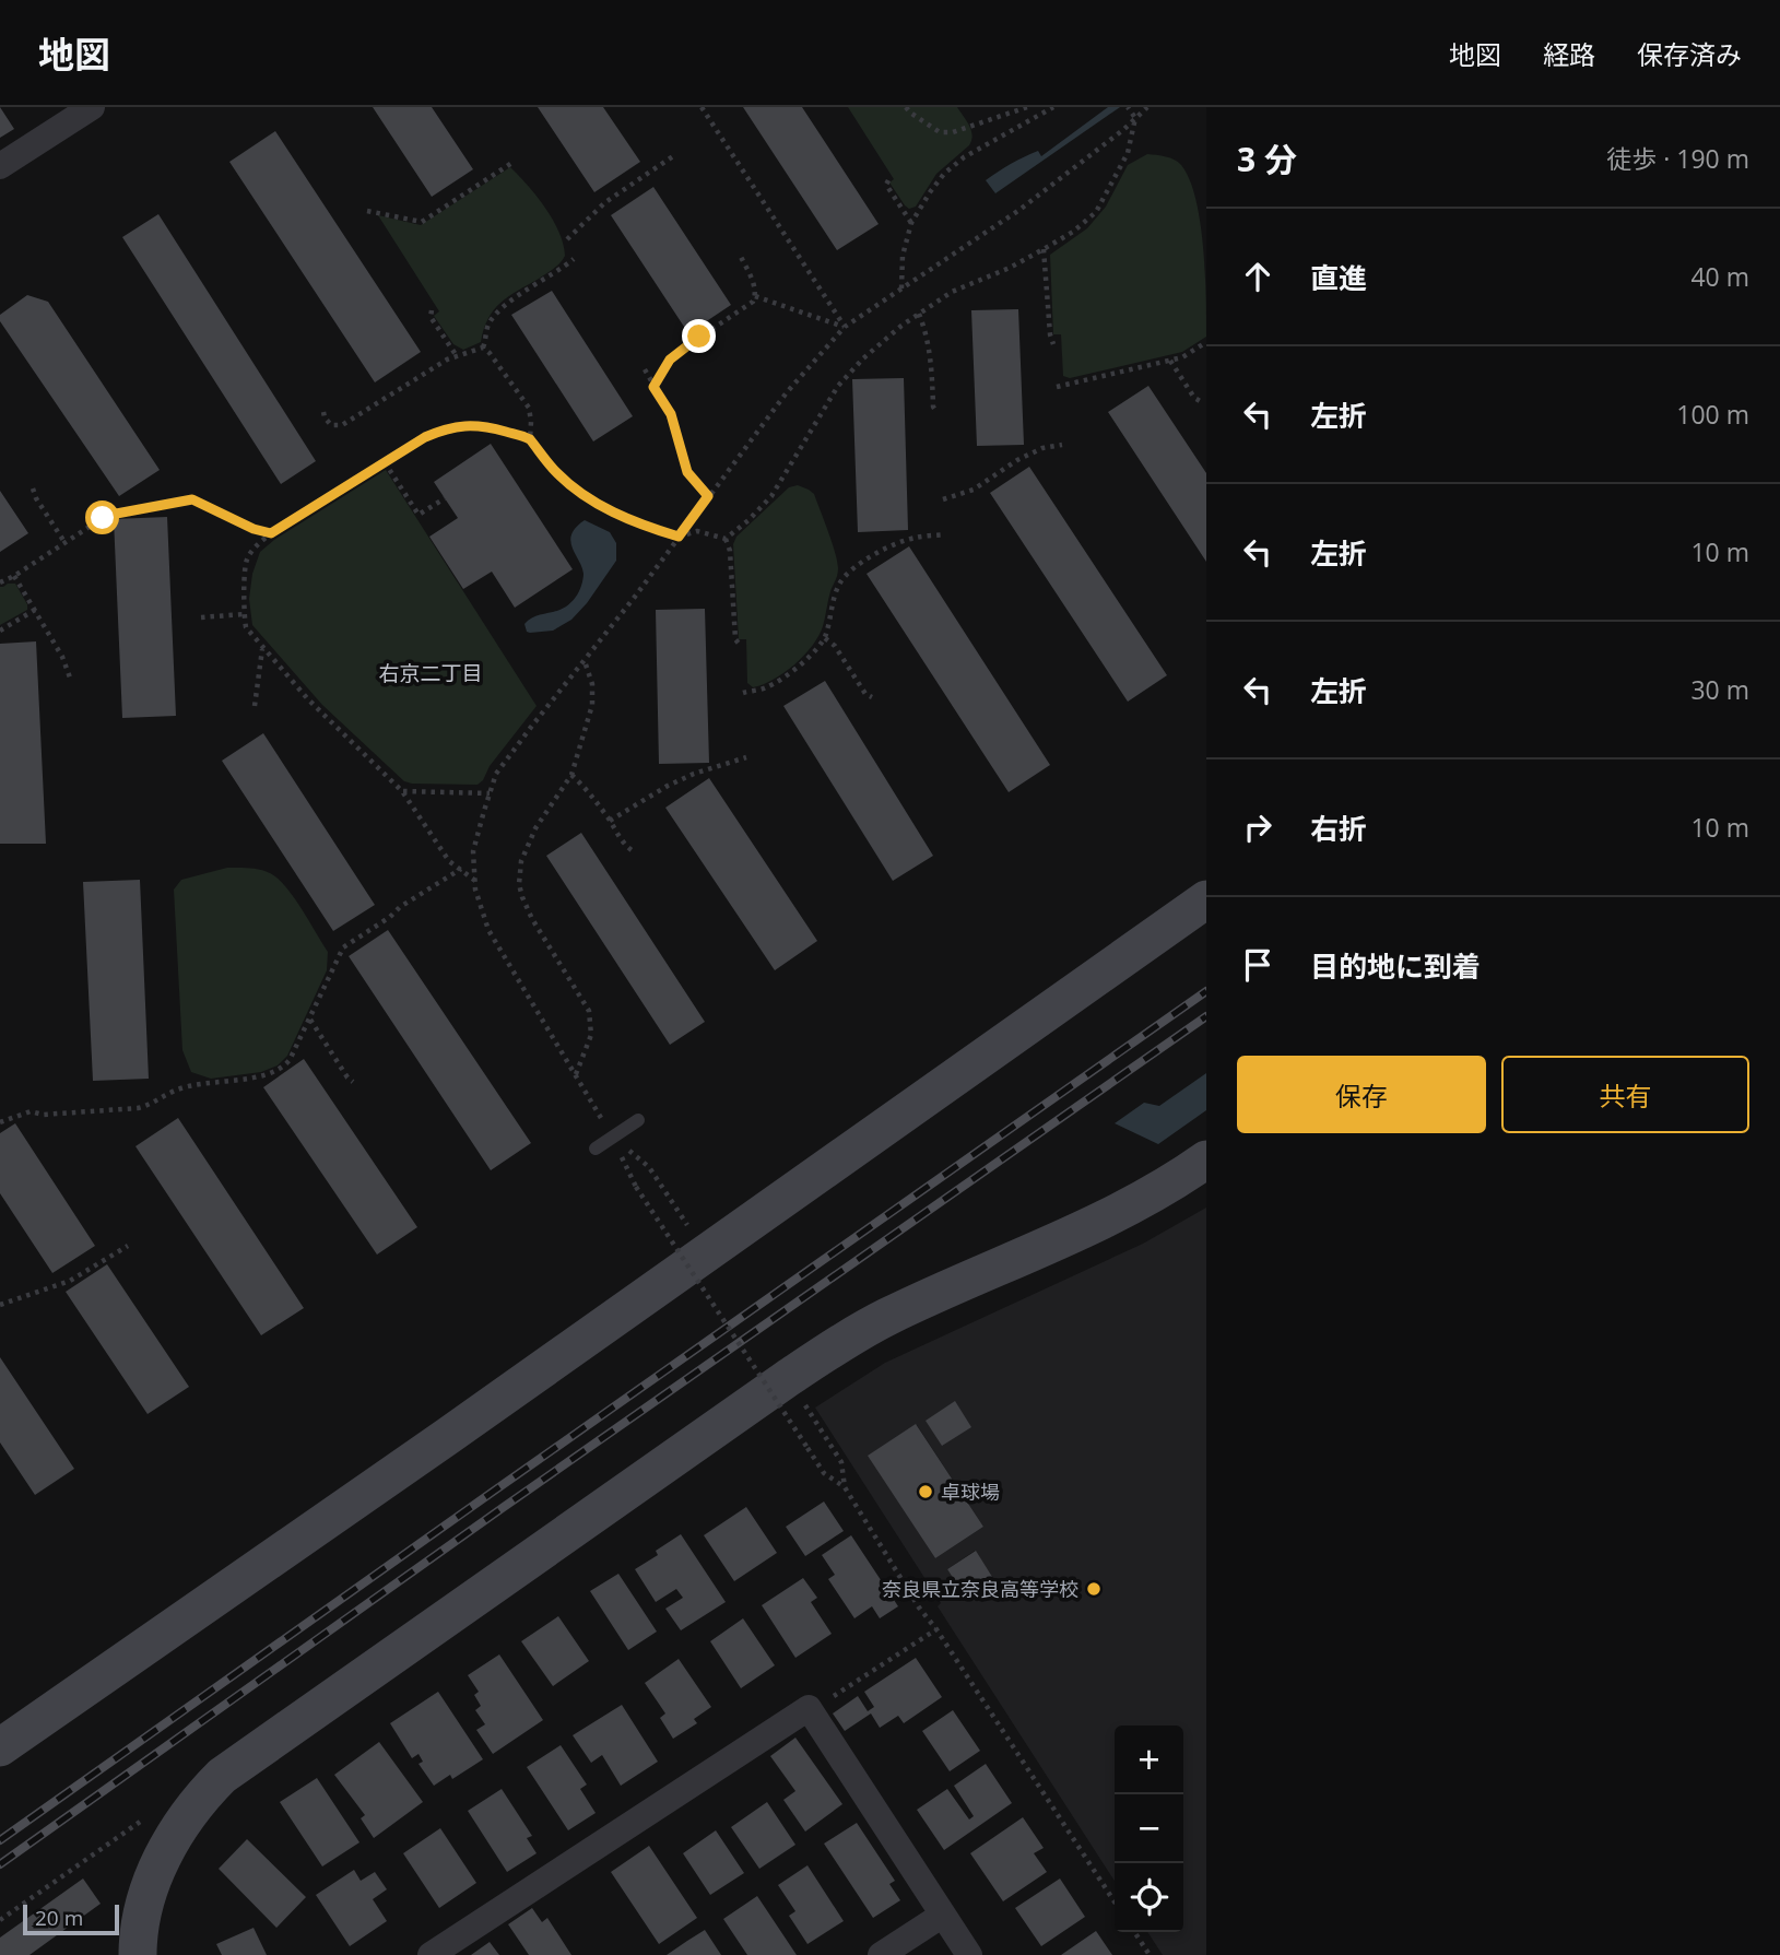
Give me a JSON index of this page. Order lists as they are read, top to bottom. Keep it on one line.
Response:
{"districts":["右京二丁目"],"places":["卓球場","奈良県立奈良高等学校"],"scale_bar":"20 m","page":{"header":"地図","nav":["地図","経路","保存済み"],"heading":["3 分","徒歩 · 190 m"],"list":[["直進","40 m"],["左折","100 m"],["左折","10 m"],["左折","30 m"],["右折","10 m"],"目的地に到着"],"buttons":["保存","共有"],"map_buttons":["+","−"],"scale":"20 m"}}
